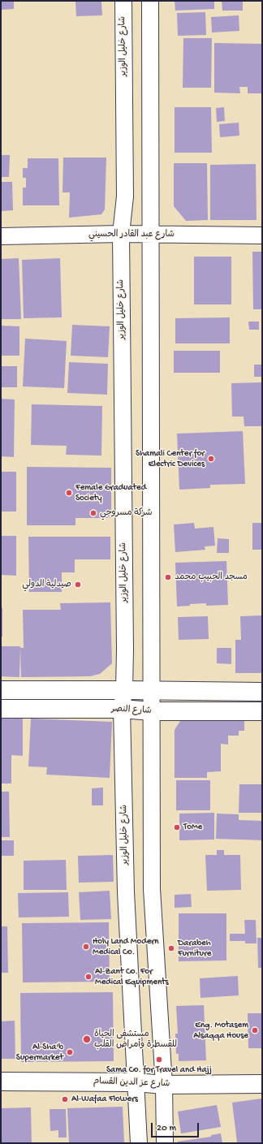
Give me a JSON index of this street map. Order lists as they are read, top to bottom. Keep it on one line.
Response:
{"streets":{"main road":["شارع النصر","شارع عز الدين القسام"],"street":["شارع خليل الوزير","شارع عبد القادر الحسيني"]},"crossings":[["شارع خليل الوزير","شارع عبد القادر الحسيني"],["شارع خليل الوزير","شارع النصر"],["شارع خليل الوزير","شارع عز الدين القسام"]],"places":["Shamali Center for Electric Devices","Female Graduated Society","شركة مسروجي","مسجد الحبيب محمد","صيدلية الدولي","ToMe","Holy Land Modern Medical Co.","Darabeh Furniture","Al-Zant Co. For Medical Equipments","Eng. Motasem Alsaqqa House","مستشفى الحياة للقسطرة وأمراض القلب","Al-Sha'b Supermarket","Sama Co. for Travel and Hajj","Al-Wafaa Flowers"],"scale_bar":"20 m"}
